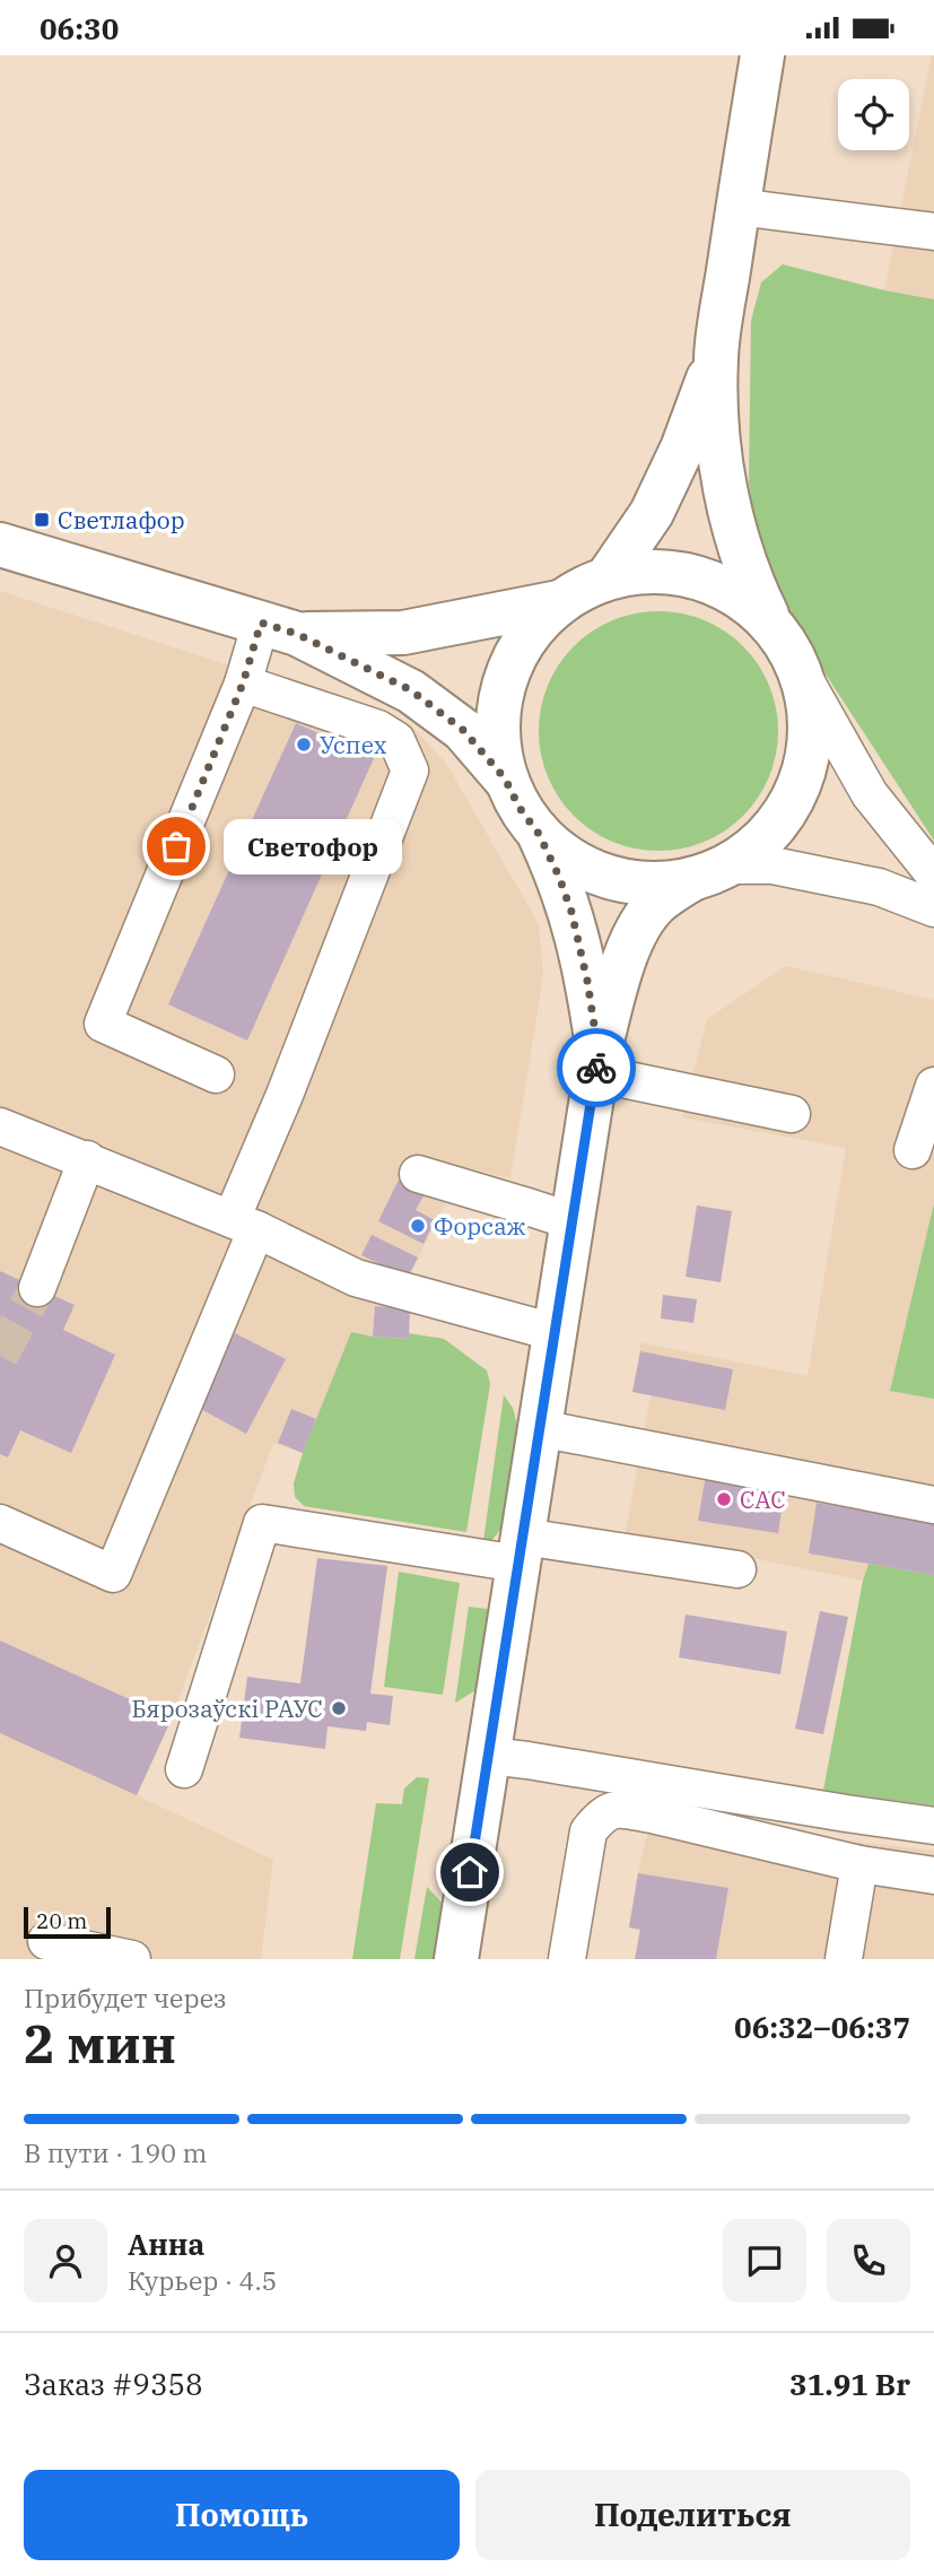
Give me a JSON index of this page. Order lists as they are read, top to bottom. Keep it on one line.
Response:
{"places":{"transit":["Светлафор"],"other":["Успех","Светофор","Форсаж","САС","Бярозаўскі РАУС"]},"scale_bar":"20 m","page":{"status":"06:30","bubble":"Светофор","scale":"20 m","heading":["2 мин","Прибудет через","06:32–06:37"],"panel":["Анна","Курьер · 4.5","Заказ #9358","31.91 Br"],"bar":"В пути · 190 m","buttons":["Помощь","Поделиться"]}}
